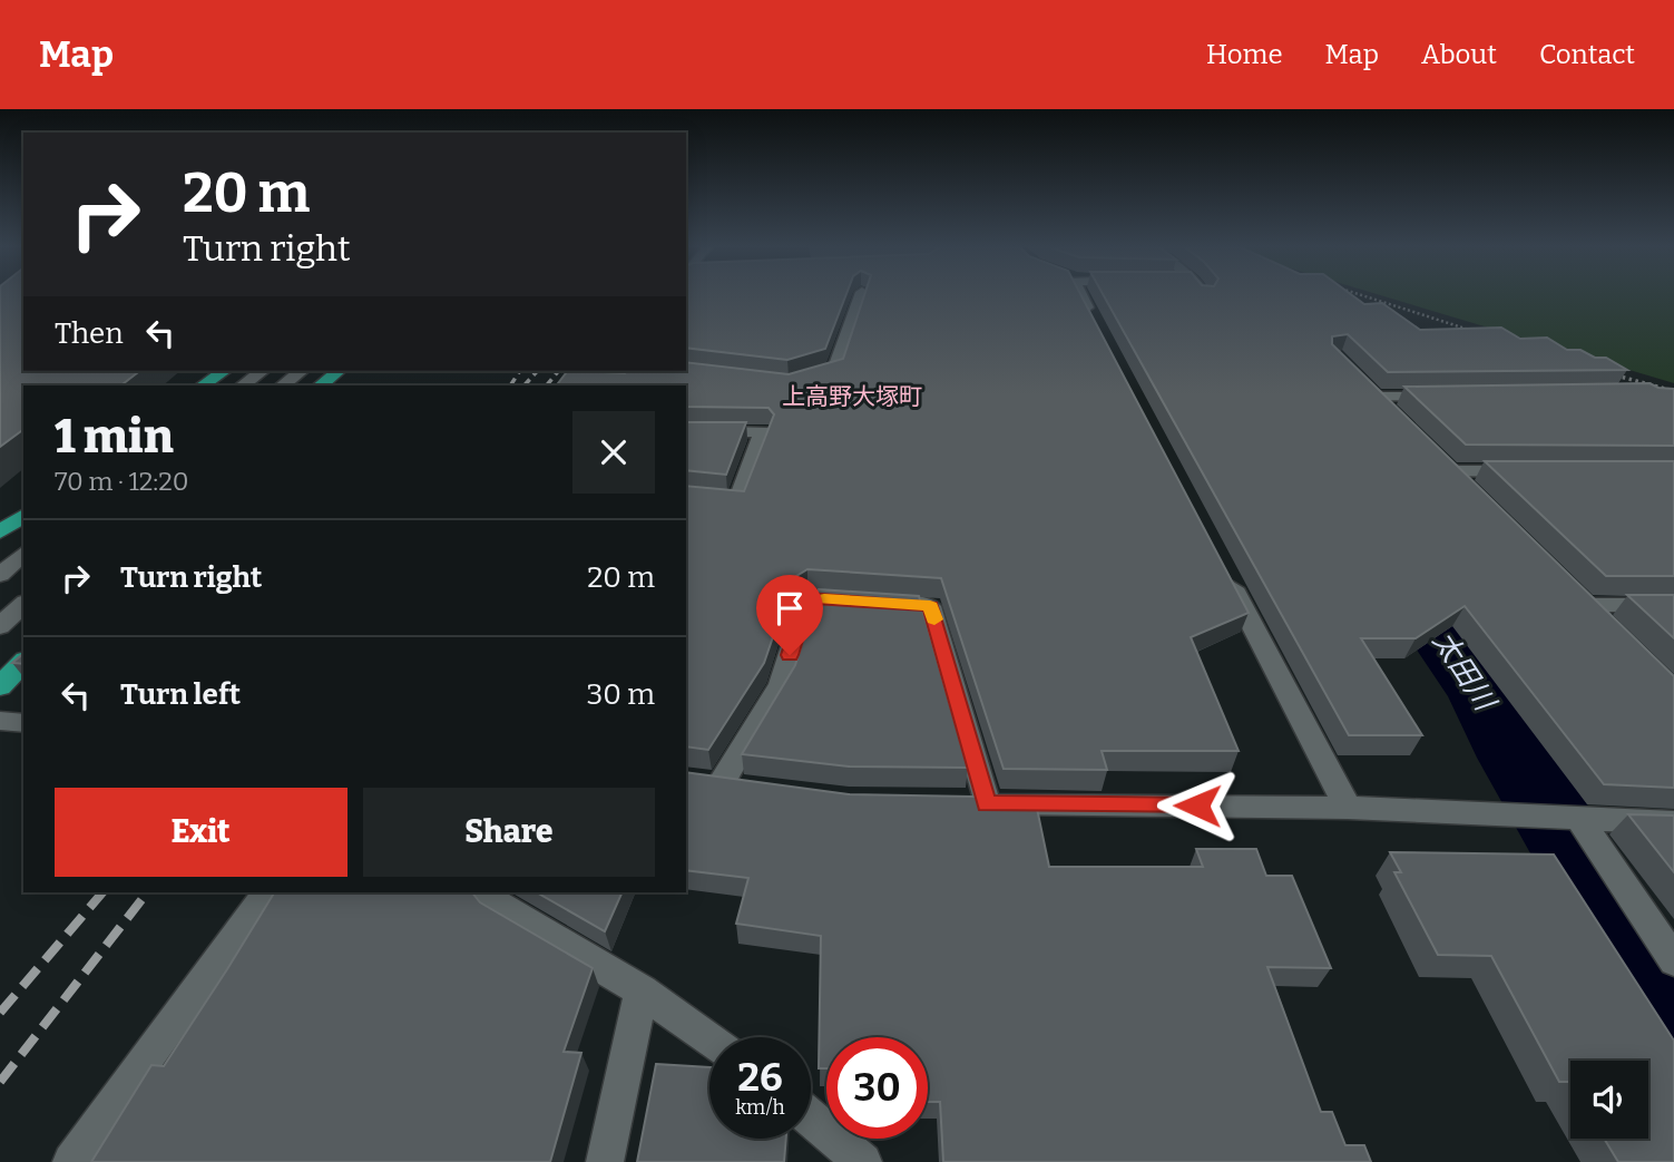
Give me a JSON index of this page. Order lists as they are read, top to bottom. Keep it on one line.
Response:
{"districts":["上高野大塚町"],"water":["太田川"],"page":{"header":"Map","nav":["Home","Map","About","Contact"],"turn":["20 m","Turn right"],"then":"Then","heading":["1 min","70 m · 12:20"],"list":[{"name":"Turn right","value":"20 m"},{"name":"Turn left","value":"30 m"}],"buttons":["Exit","Share"],"speed":"26 km/h","limit":"30"}}
